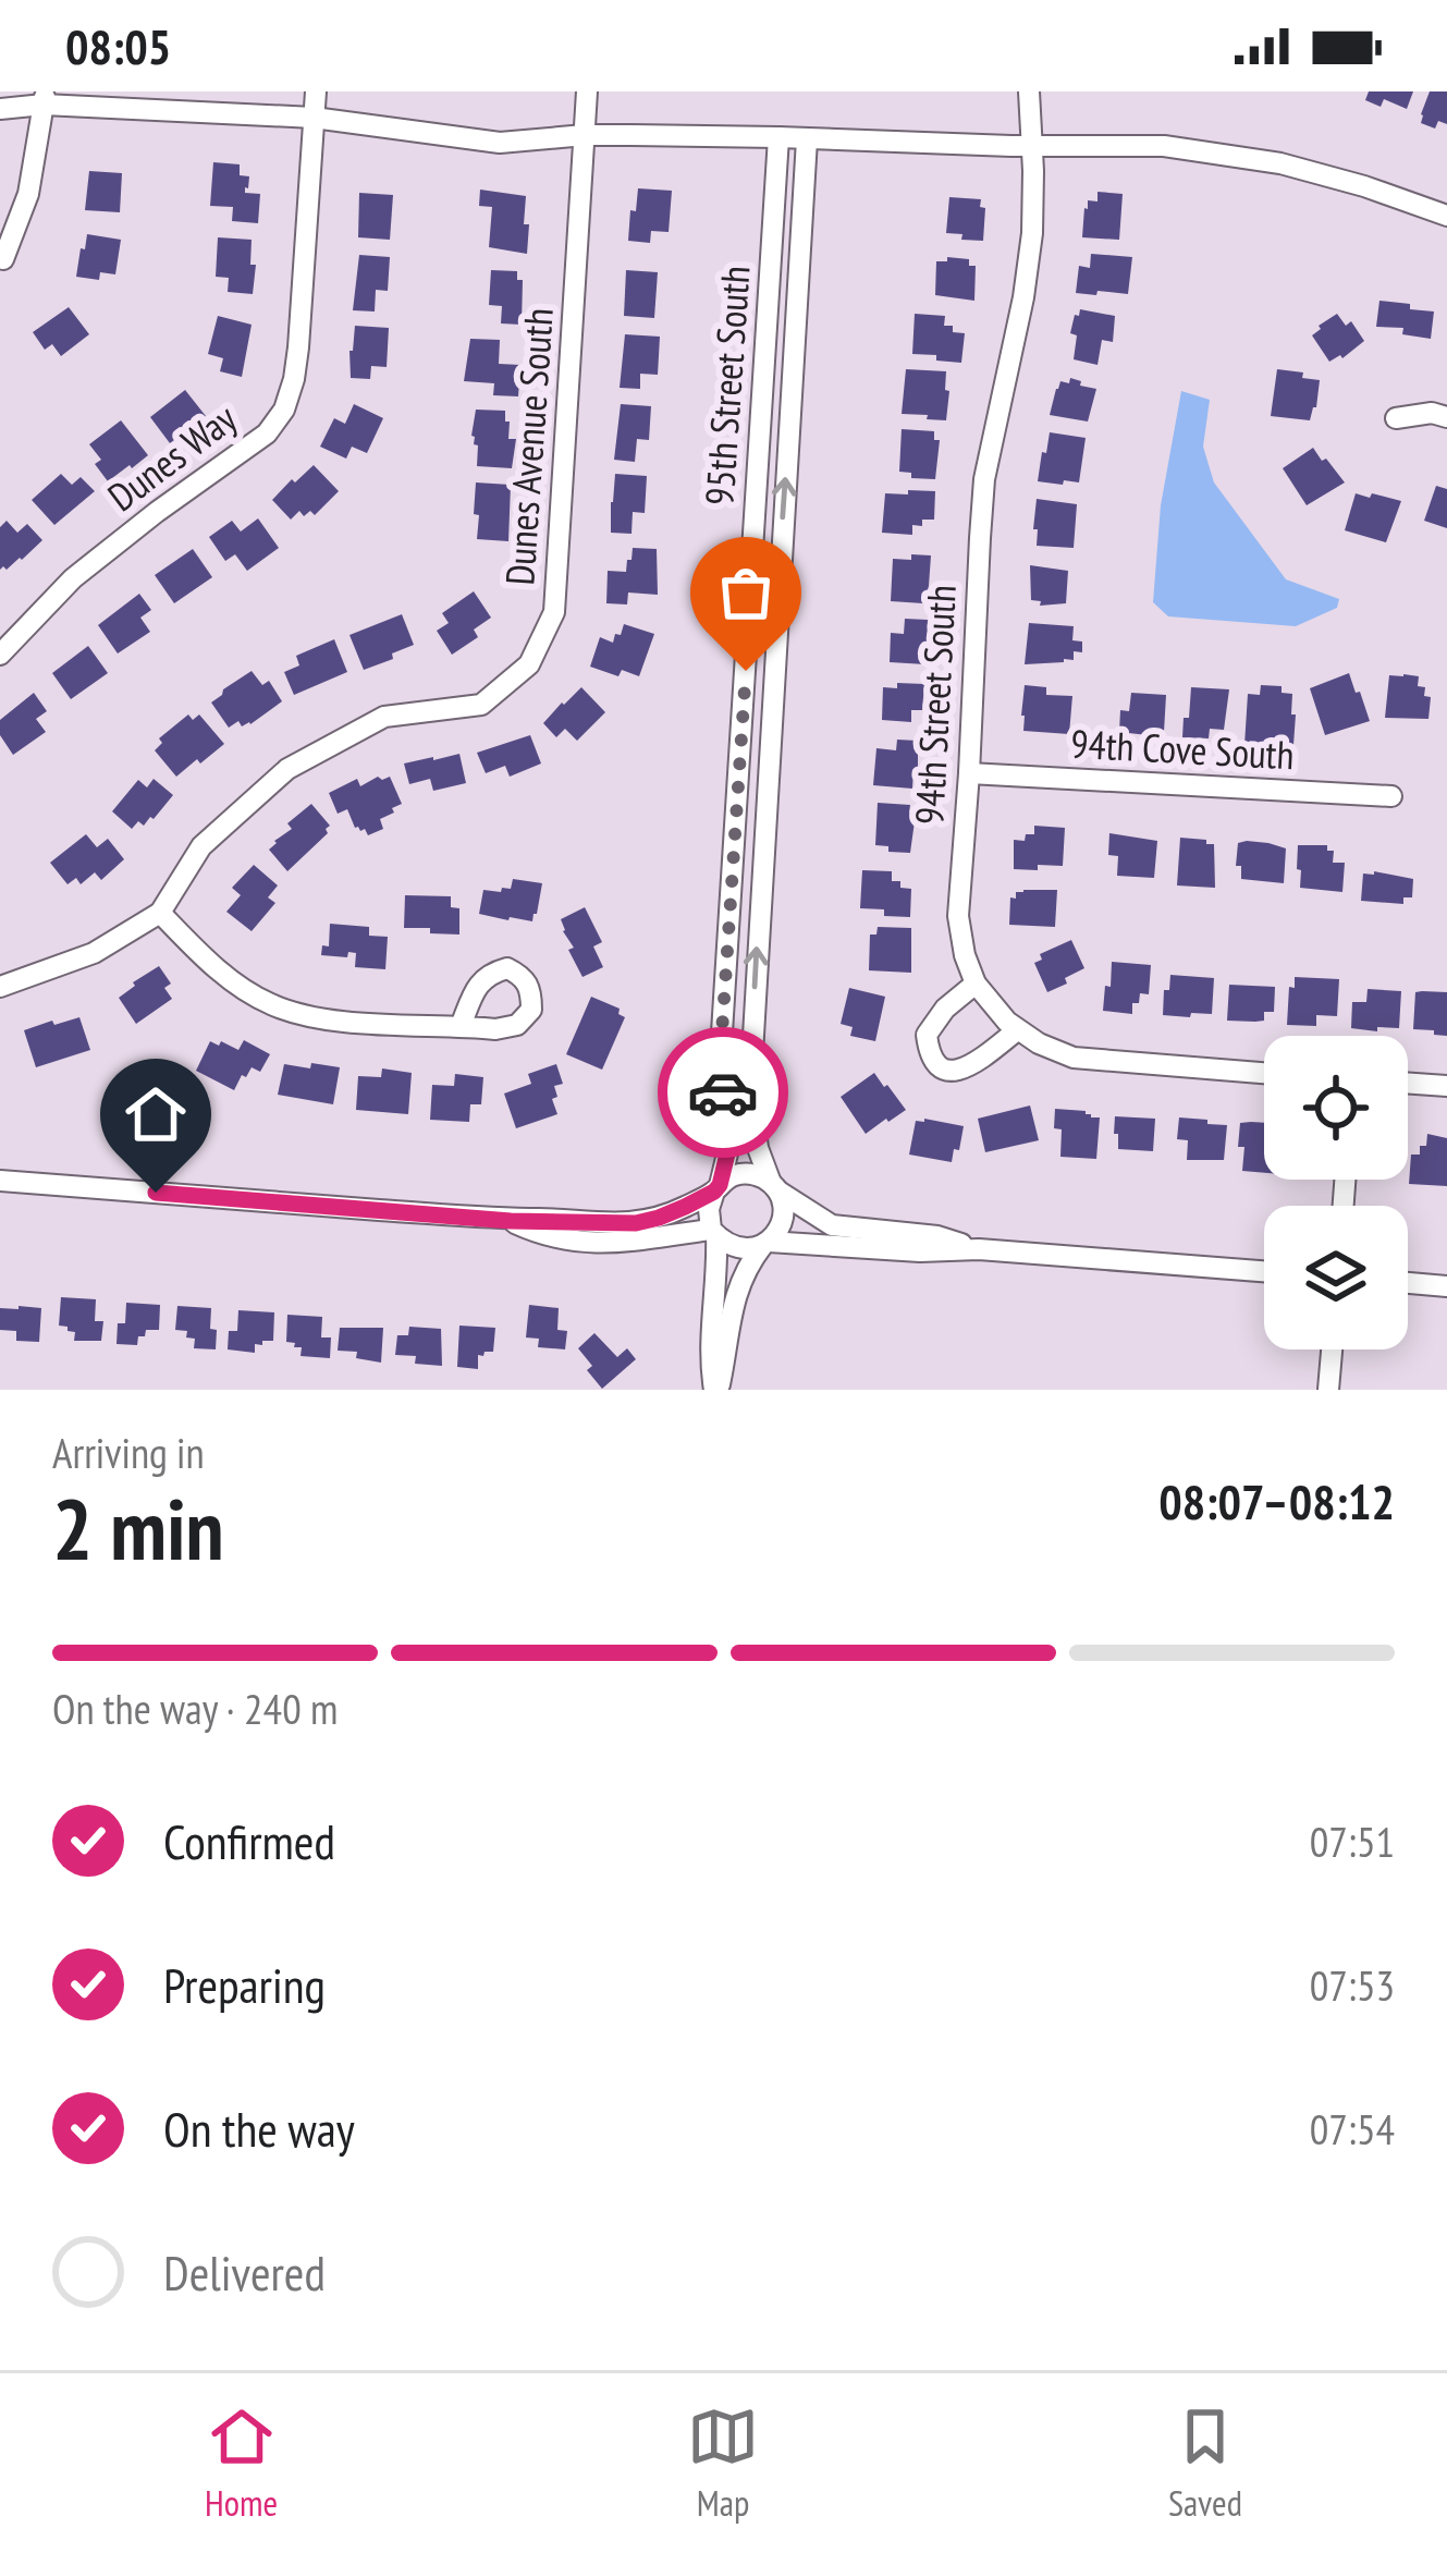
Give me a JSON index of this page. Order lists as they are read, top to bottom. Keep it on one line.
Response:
{"streets":{"street":["95th Street South","Dunes Avenue South","Dunes Way","94th Street South","94th Cove South"]},"crossings":[["94th Street South","94th Cove South"]],"page":{"status":"08:05","heading":["2 min","Arriving in","08:07–08:12"],"bar":"On the way · 240 m","list":[["Confirmed","07:51"],["Preparing","07:53"],["On the way","07:54"],"Delivered"],"tabs":["Home","Map","Saved"]}}
